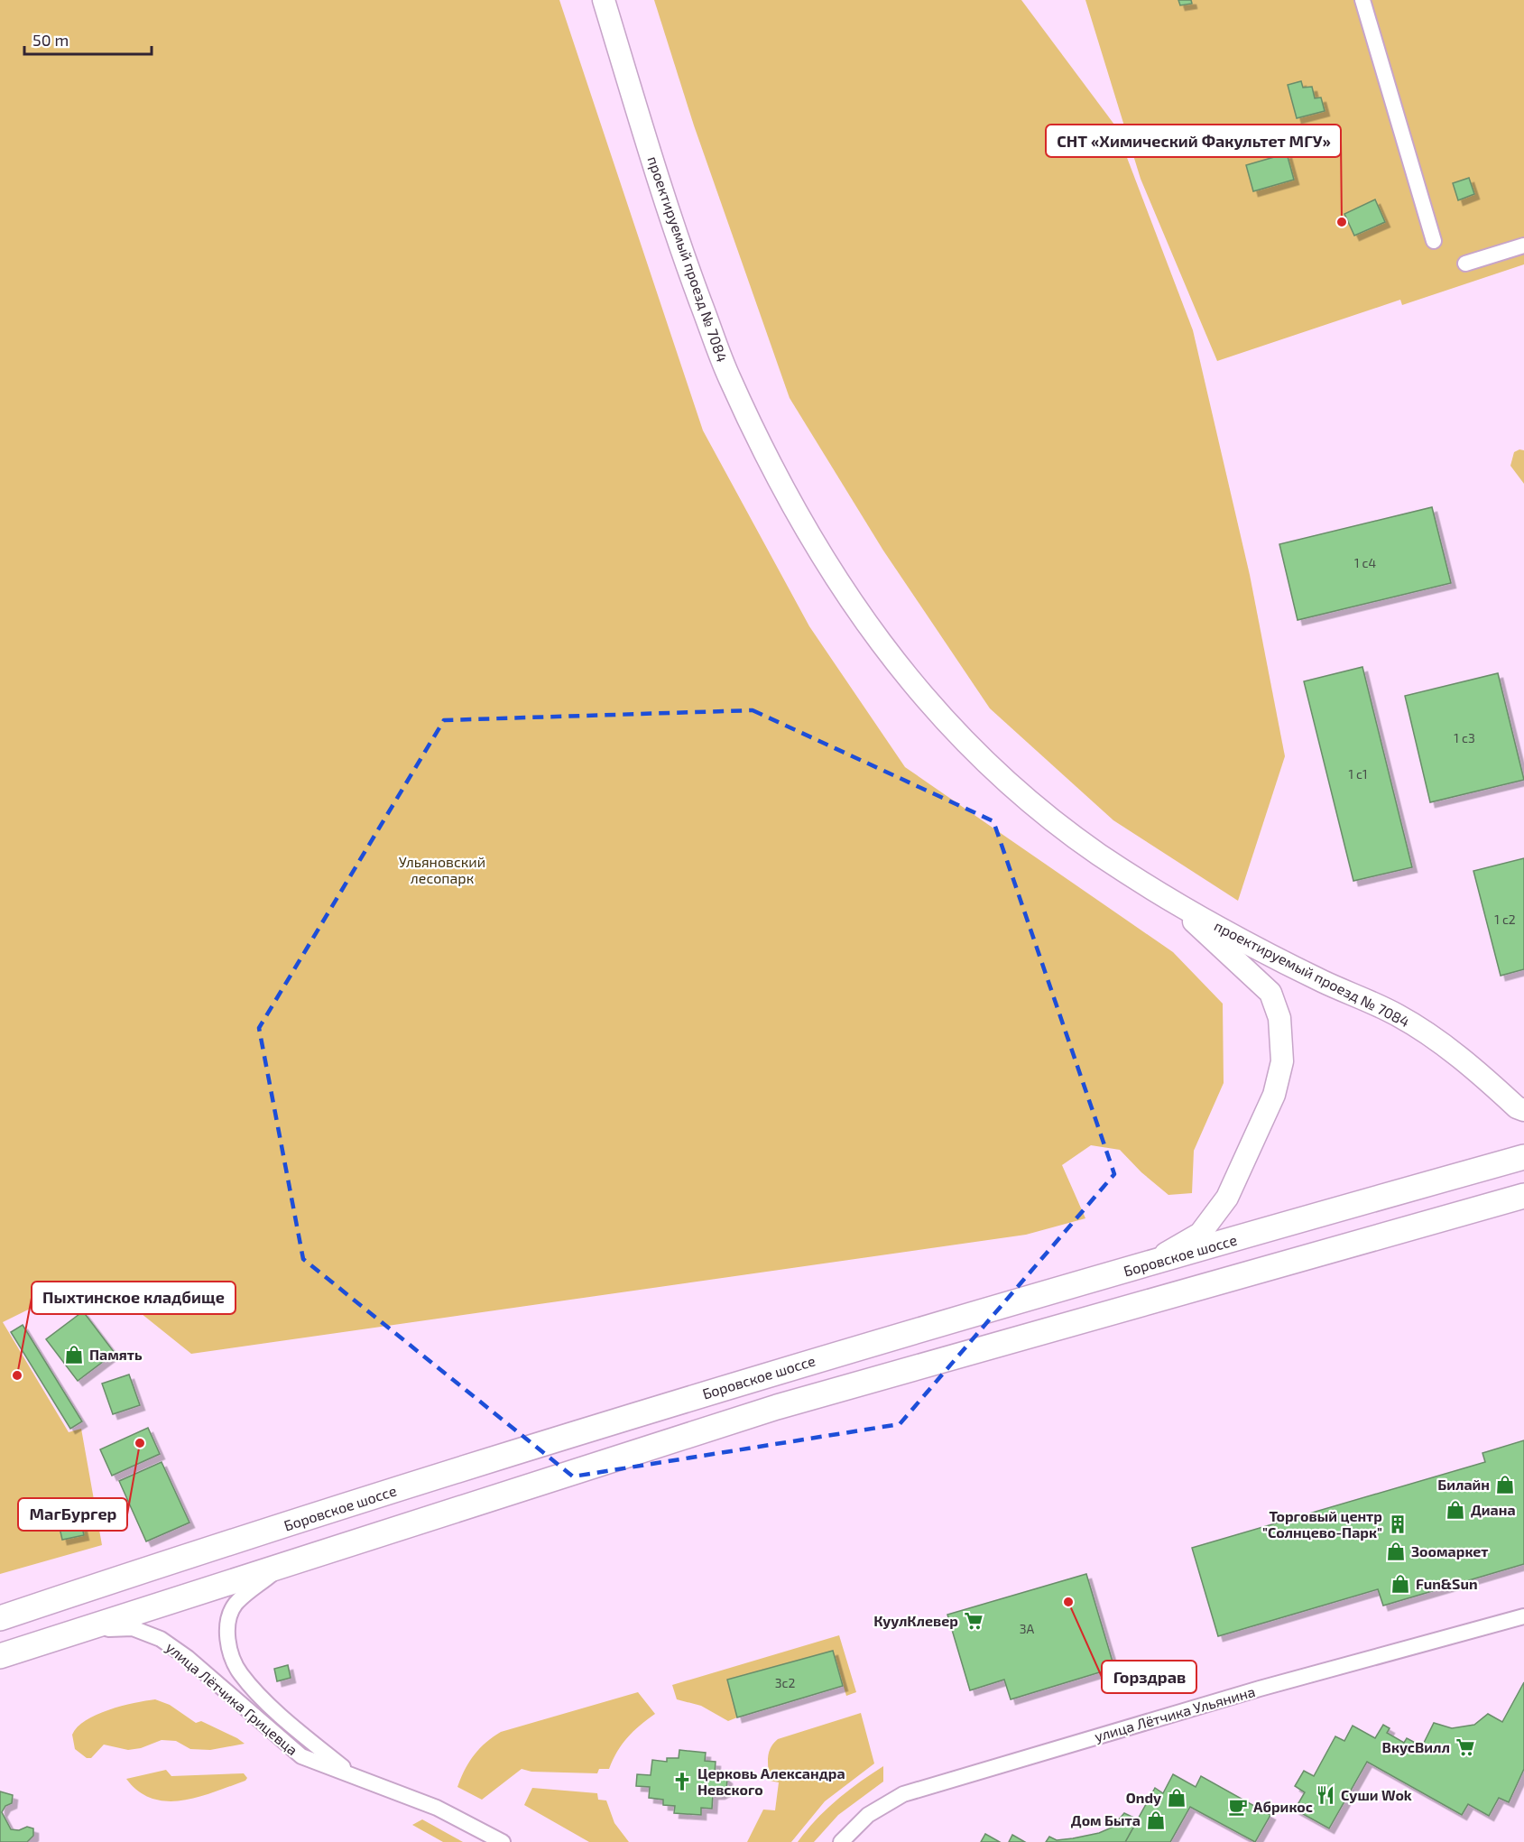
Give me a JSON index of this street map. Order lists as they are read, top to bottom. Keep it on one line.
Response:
{"streets":{"main road":["Боровское шоссе"],"street":["проектируемый проезд № 7084","улица Лётчика Грицевца","улица Лётчика Ульянина"]},"crossings":[["проектируемый проезд № 7084","Боровское шоссе"]],"parks":["Ульяновский лесопарк"],"places":{"other":["СНТ «Химический Факультет МГУ»","Пыхтинское кладбище","МагБургер","Горздрав"],"shop":["Память","Билайн","Диана","Зоомаркет","Fun&Sun","Ondy","Дом Быта"],"building":["Торговый центр \"Солнцево-Парк\""],"supermarket":["КуулКлевер","ВкусВилл"],"church":["Церковь Александра Невского"],"restaurant":["Суши Wok"],"cafe":["Абрикос"]},"house_numbers":["1 с4","1 с3","1 с1","1 с2","3А","3с2"],"scale_bar":"50 m"}
